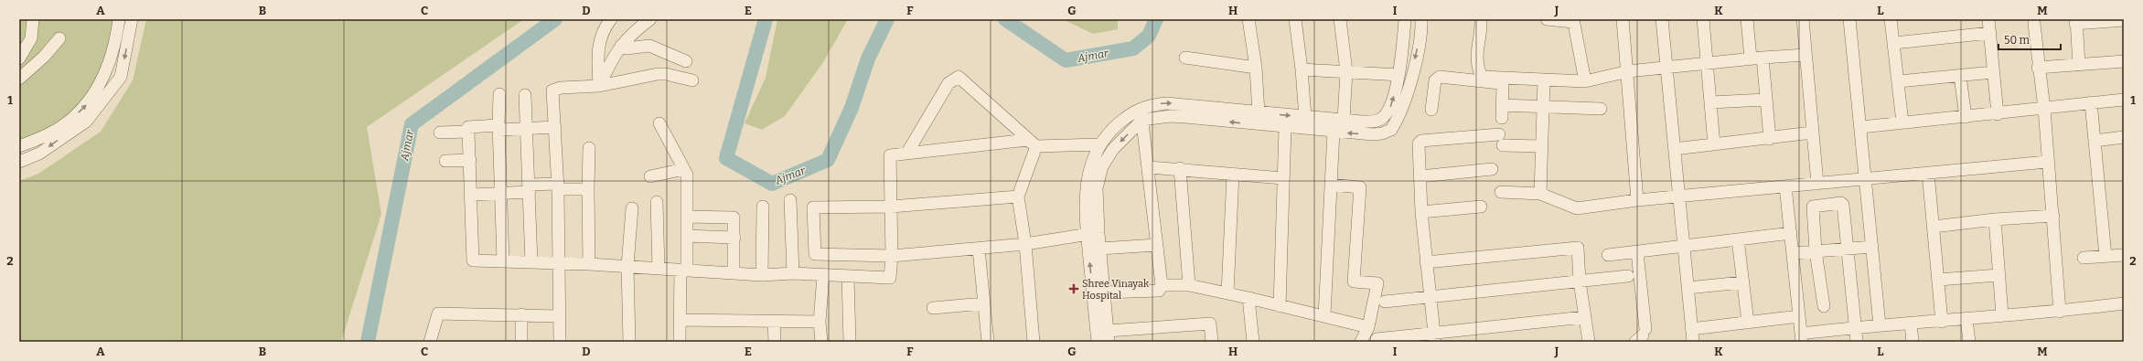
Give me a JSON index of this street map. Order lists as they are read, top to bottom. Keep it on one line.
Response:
{"water":["Ajmar"],"places":{"health":["Shree Vinayak Hospital"]},"scale_bar":"50 m","grid":{"columns":["A","B","C","D","E","F","G","H","I","J","K","L","M"],"rows":["1","2"]}}
